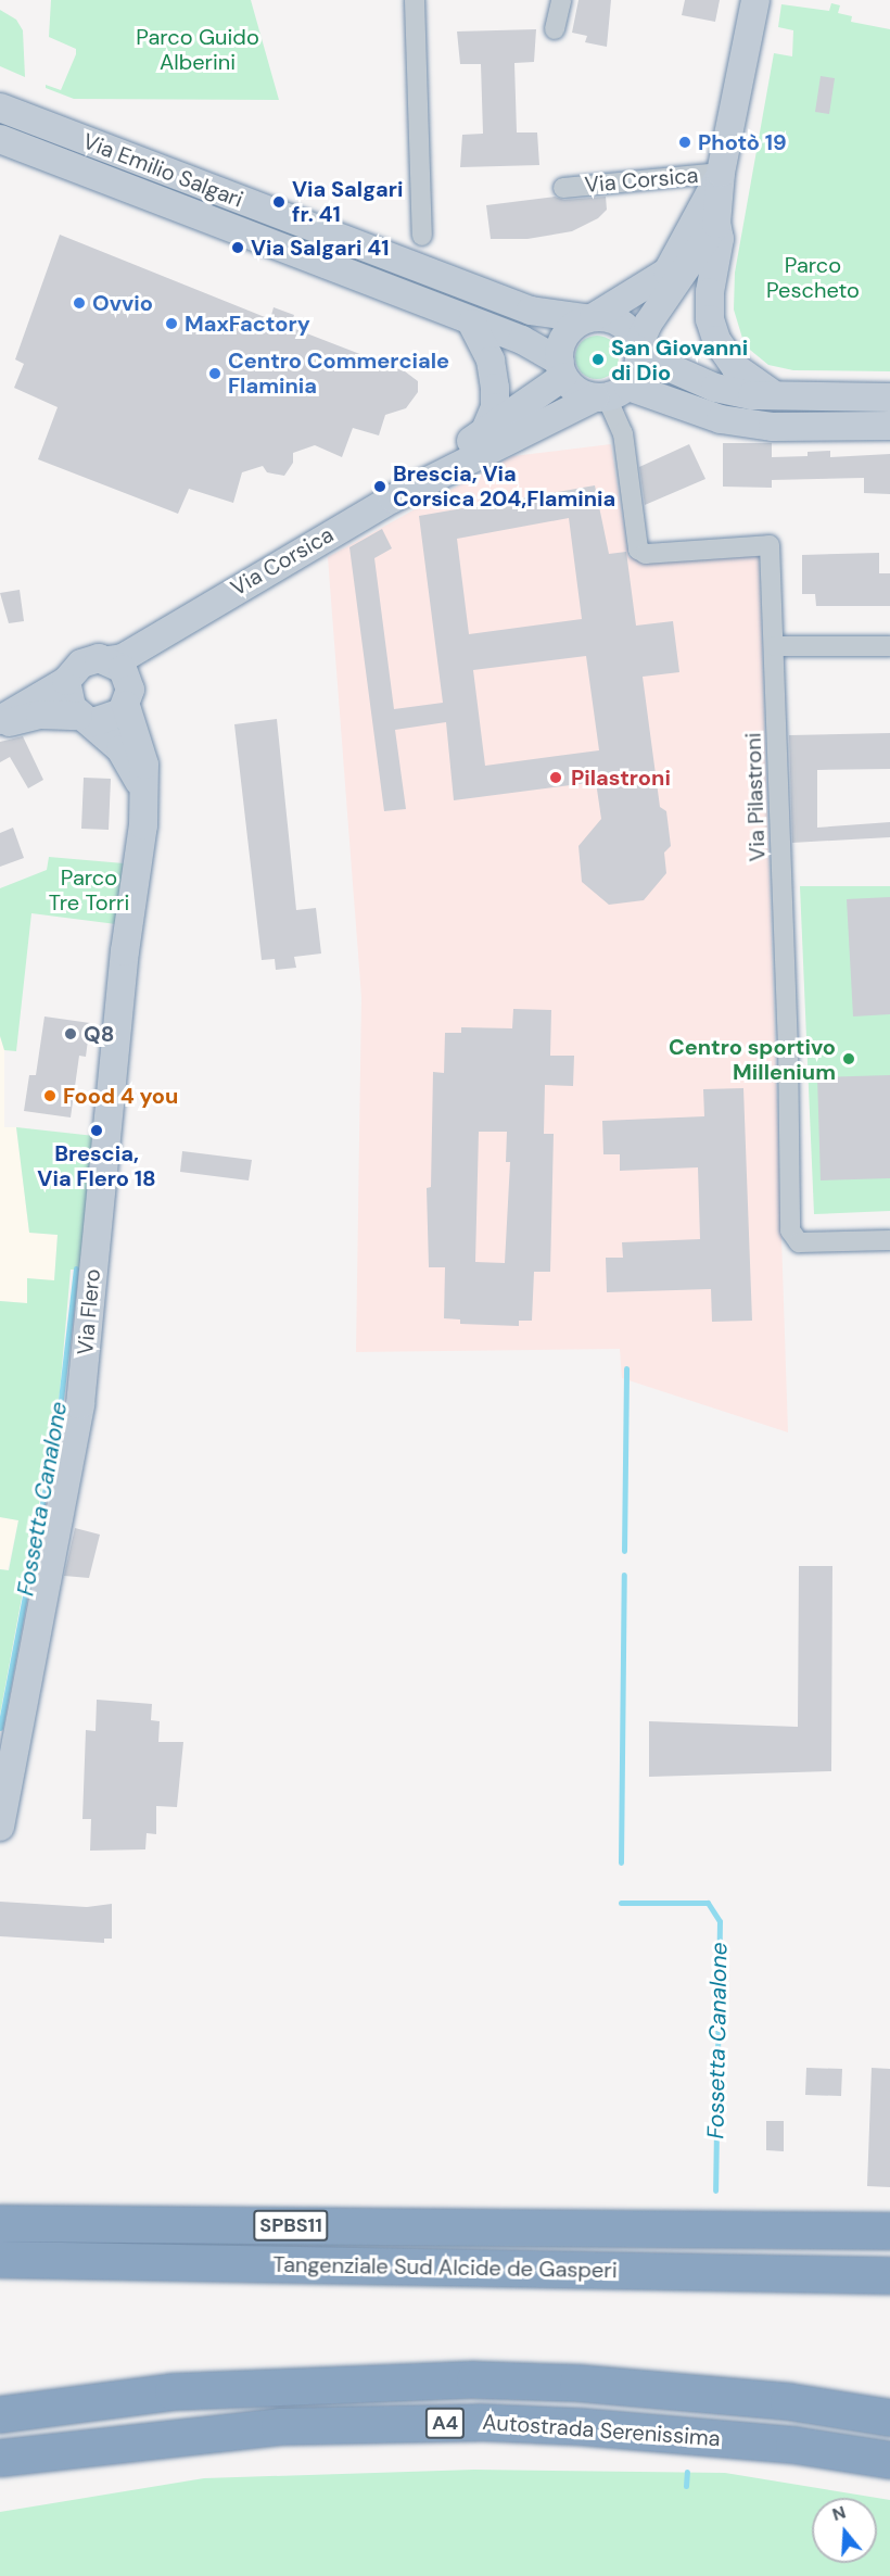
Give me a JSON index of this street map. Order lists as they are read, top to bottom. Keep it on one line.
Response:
{"streets":{"highway":["SPBS11","Tangenziale Sud Alcide de Gasperi","A4","Autostrada Serenissima"],"main road":["Via Emilio Salgari","Via Corsica","Via Flero"],"street":["Via Pilastroni"]},"crossings":[["Via Emilio Salgari","Via Corsica"],["Via Emilio Salgari","Via Pilastroni"],["Via Corsica","Via Pilastroni"],["Via Corsica","Via Flero"]],"water":["Fossetta Canalone"],"parks":["Parco Guido Alberini","Parco Pescheto","Parco Tre Torri"],"places":["Photò 19","Via Salgari fr. 41","Via Salgari 41","Ovvio","MaxFactory","San Giovanni di Dio","Centro Commerciale Flaminia","Brescia, Via Corsica 204,Flaminia","Pilastroni","Q8","Centro sportivo Millenium","Food 4 you","Brescia, Via Flero 18"],"north":"top"}
